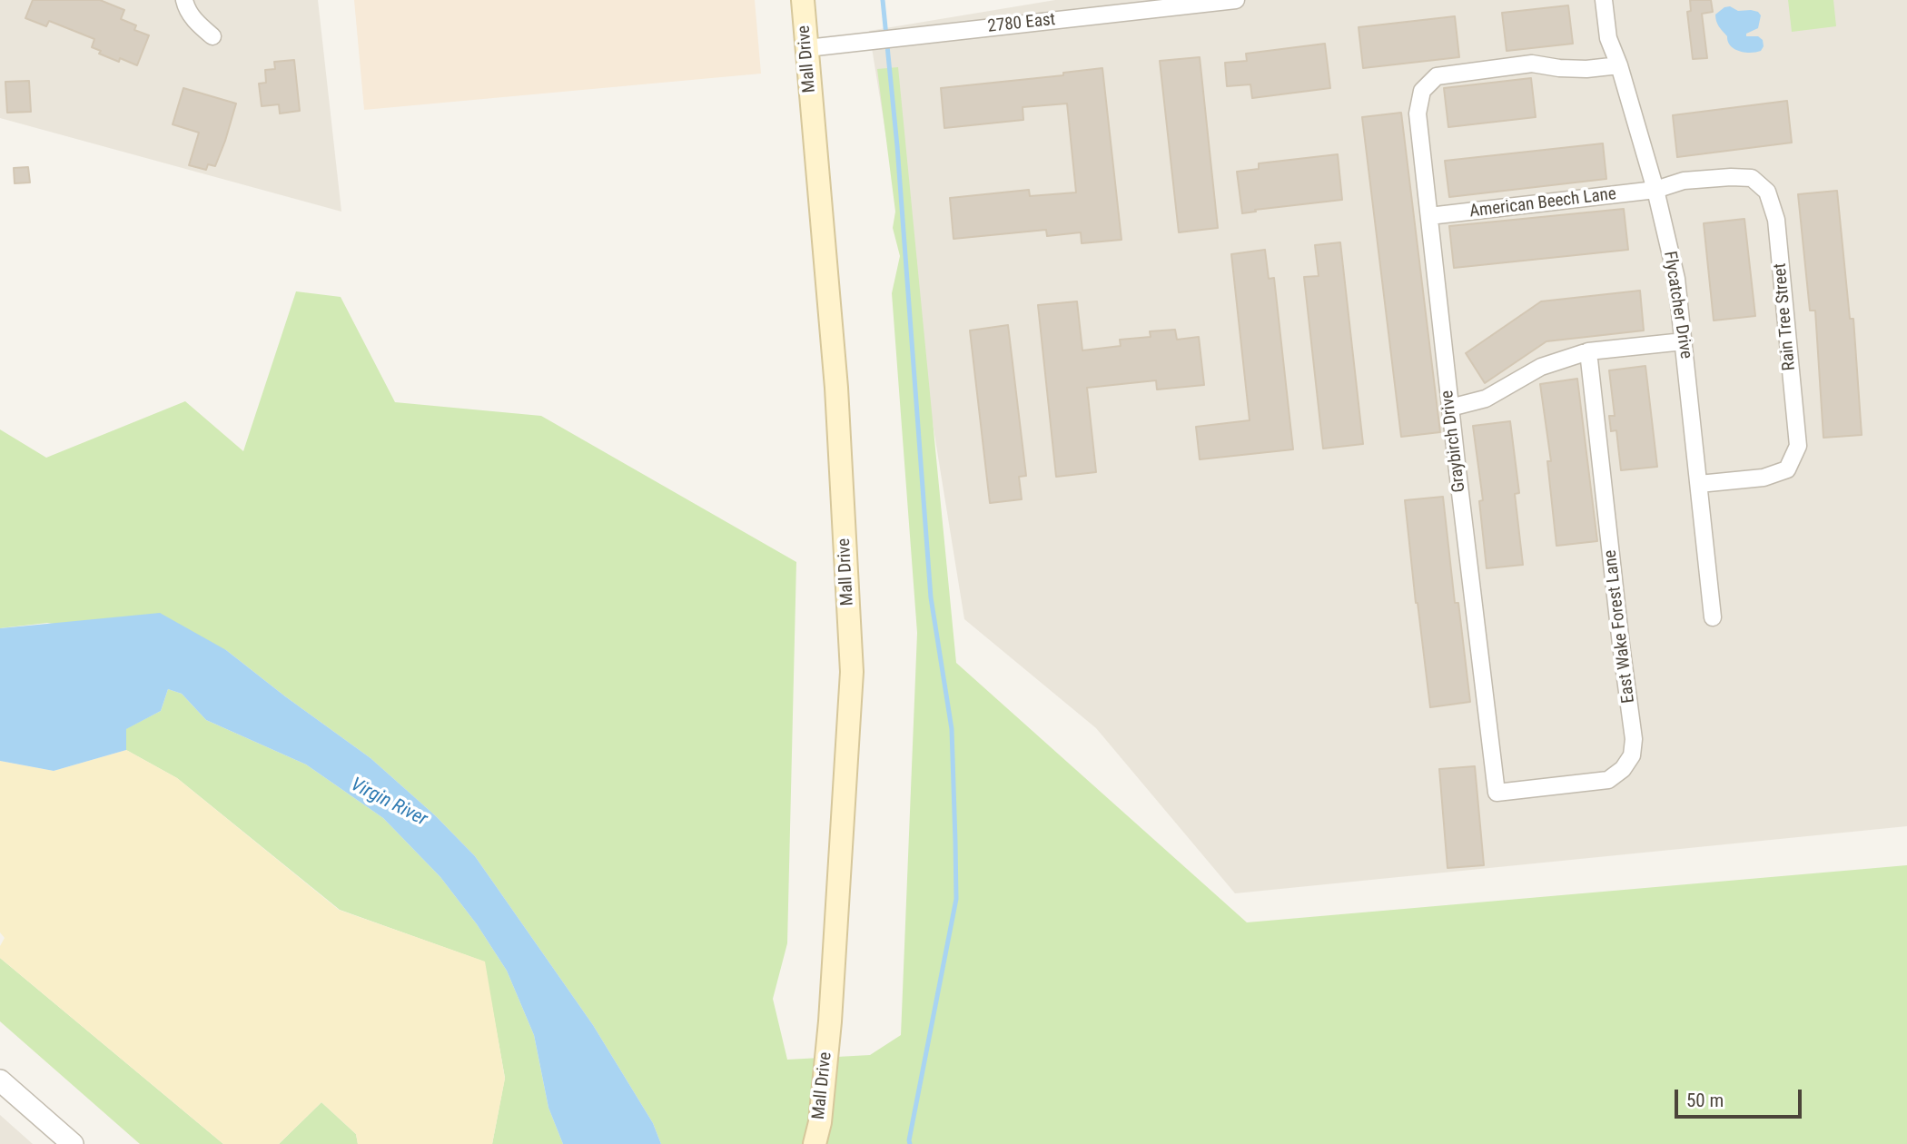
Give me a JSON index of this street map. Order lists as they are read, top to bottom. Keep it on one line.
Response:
{"streets":{"main road":["Mall Drive"],"street":["2780 East","American Beech Lane","Flycatcher Drive","Rain Tree Street","Graybirch Drive","East Wake Forest Lane"]},"crossings":[["2780 East","Mall Drive"],["American Beech Lane","Flycatcher Drive"],["American Beech Lane","Rain Tree Street"],["American Beech Lane","Graybirch Drive"],["Flycatcher Drive","Rain Tree Street"],["Flycatcher Drive","Graybirch Drive"],["Graybirch Drive","East Wake Forest Lane"]],"water":["Virgin River"],"scale_bar":"50 m"}
